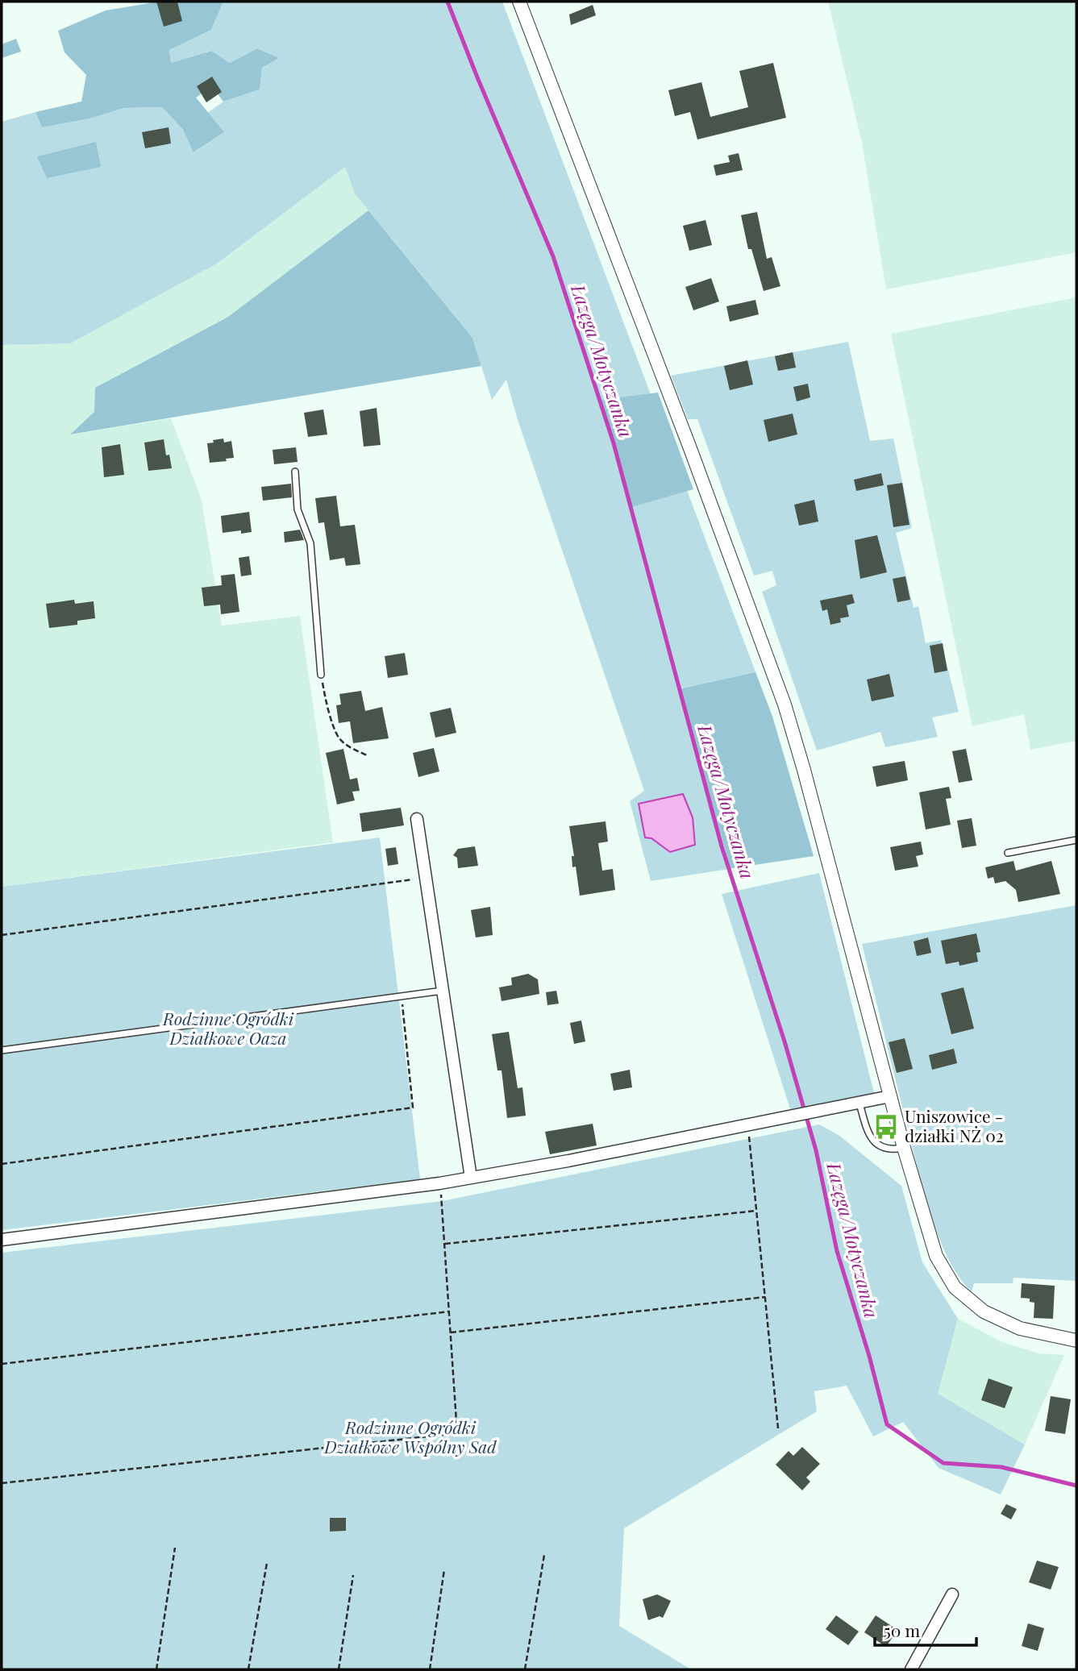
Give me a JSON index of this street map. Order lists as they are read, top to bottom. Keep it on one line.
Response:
{"water":["Łazęga/Motyczanka"],"parks":["Rodzinne Ogródki Działkowe Oaza","Rodzinne Ogródki Działkowe Wspólny Sad"],"places":{"bus stop":["Uniszowice - działki NŻ 02"]},"scale_bar":"50 m"}
